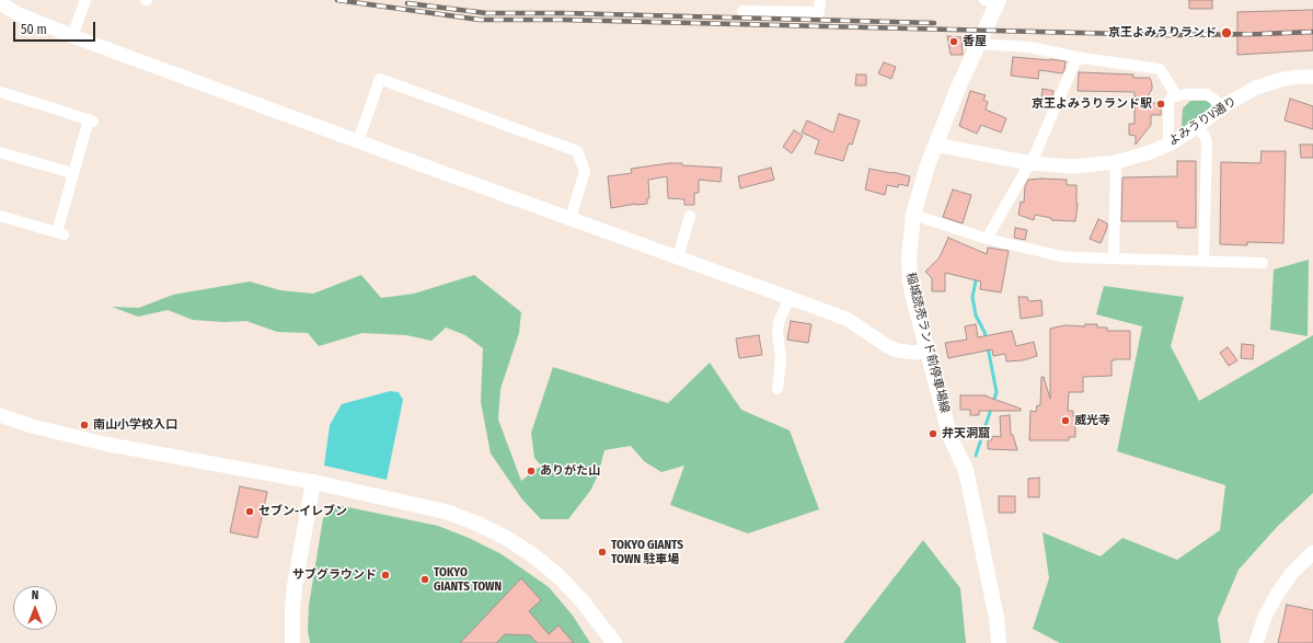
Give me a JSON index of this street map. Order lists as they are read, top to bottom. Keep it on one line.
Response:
{"streets":{"main road":["稲城読売ランド前停車場線"],"street":["よみうりV通り"]},"crossings":[["よみうりV通り","稲城読売ランド前停車場線"]],"places":["京王よみうりランド","香屋","京王よみうりランド駅","威光寺","南山小学校入口","弁天洞窟","ありがた山","セブン-イレブン","TOKYO GIANTS TOWN 駐車場","サブグラウンド","TOKYO GIANTS TOWN"],"scale_bar":"50 m","north":"top"}
